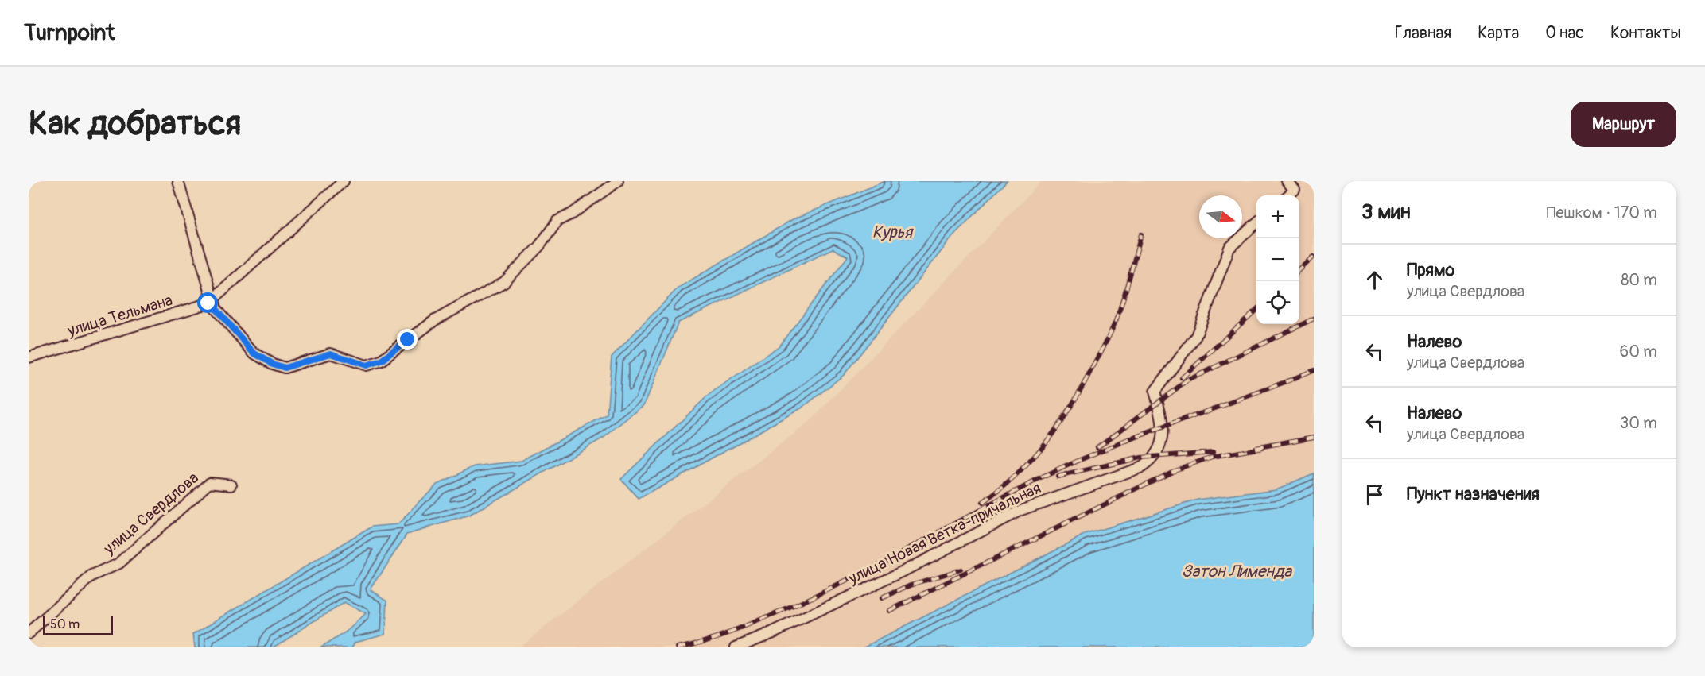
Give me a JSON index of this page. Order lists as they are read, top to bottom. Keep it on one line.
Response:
{"streets":{"street":["улица Тельмана","улица Свердлова","улица Новая Ветка-причальная"]},"water":["Курья","Затон Лименда"],"scale_bar":"50 m","north":"right","page":{"header":"Turnpoint","nav":["Главная","Карта","О нас","Контакты"],"buttons":"Маршрут","title":"Как добраться","heading":["3 мин","Пешком · 170 m"],"map_buttons":["+","−"],"list":[["Прямо","улица Свердлова","80 m"],["Налево","улица Свердлова","60 m"],["Налево","улица Свердлова","30 m"],"Пункт назначения"],"scale":"50 m"}}
